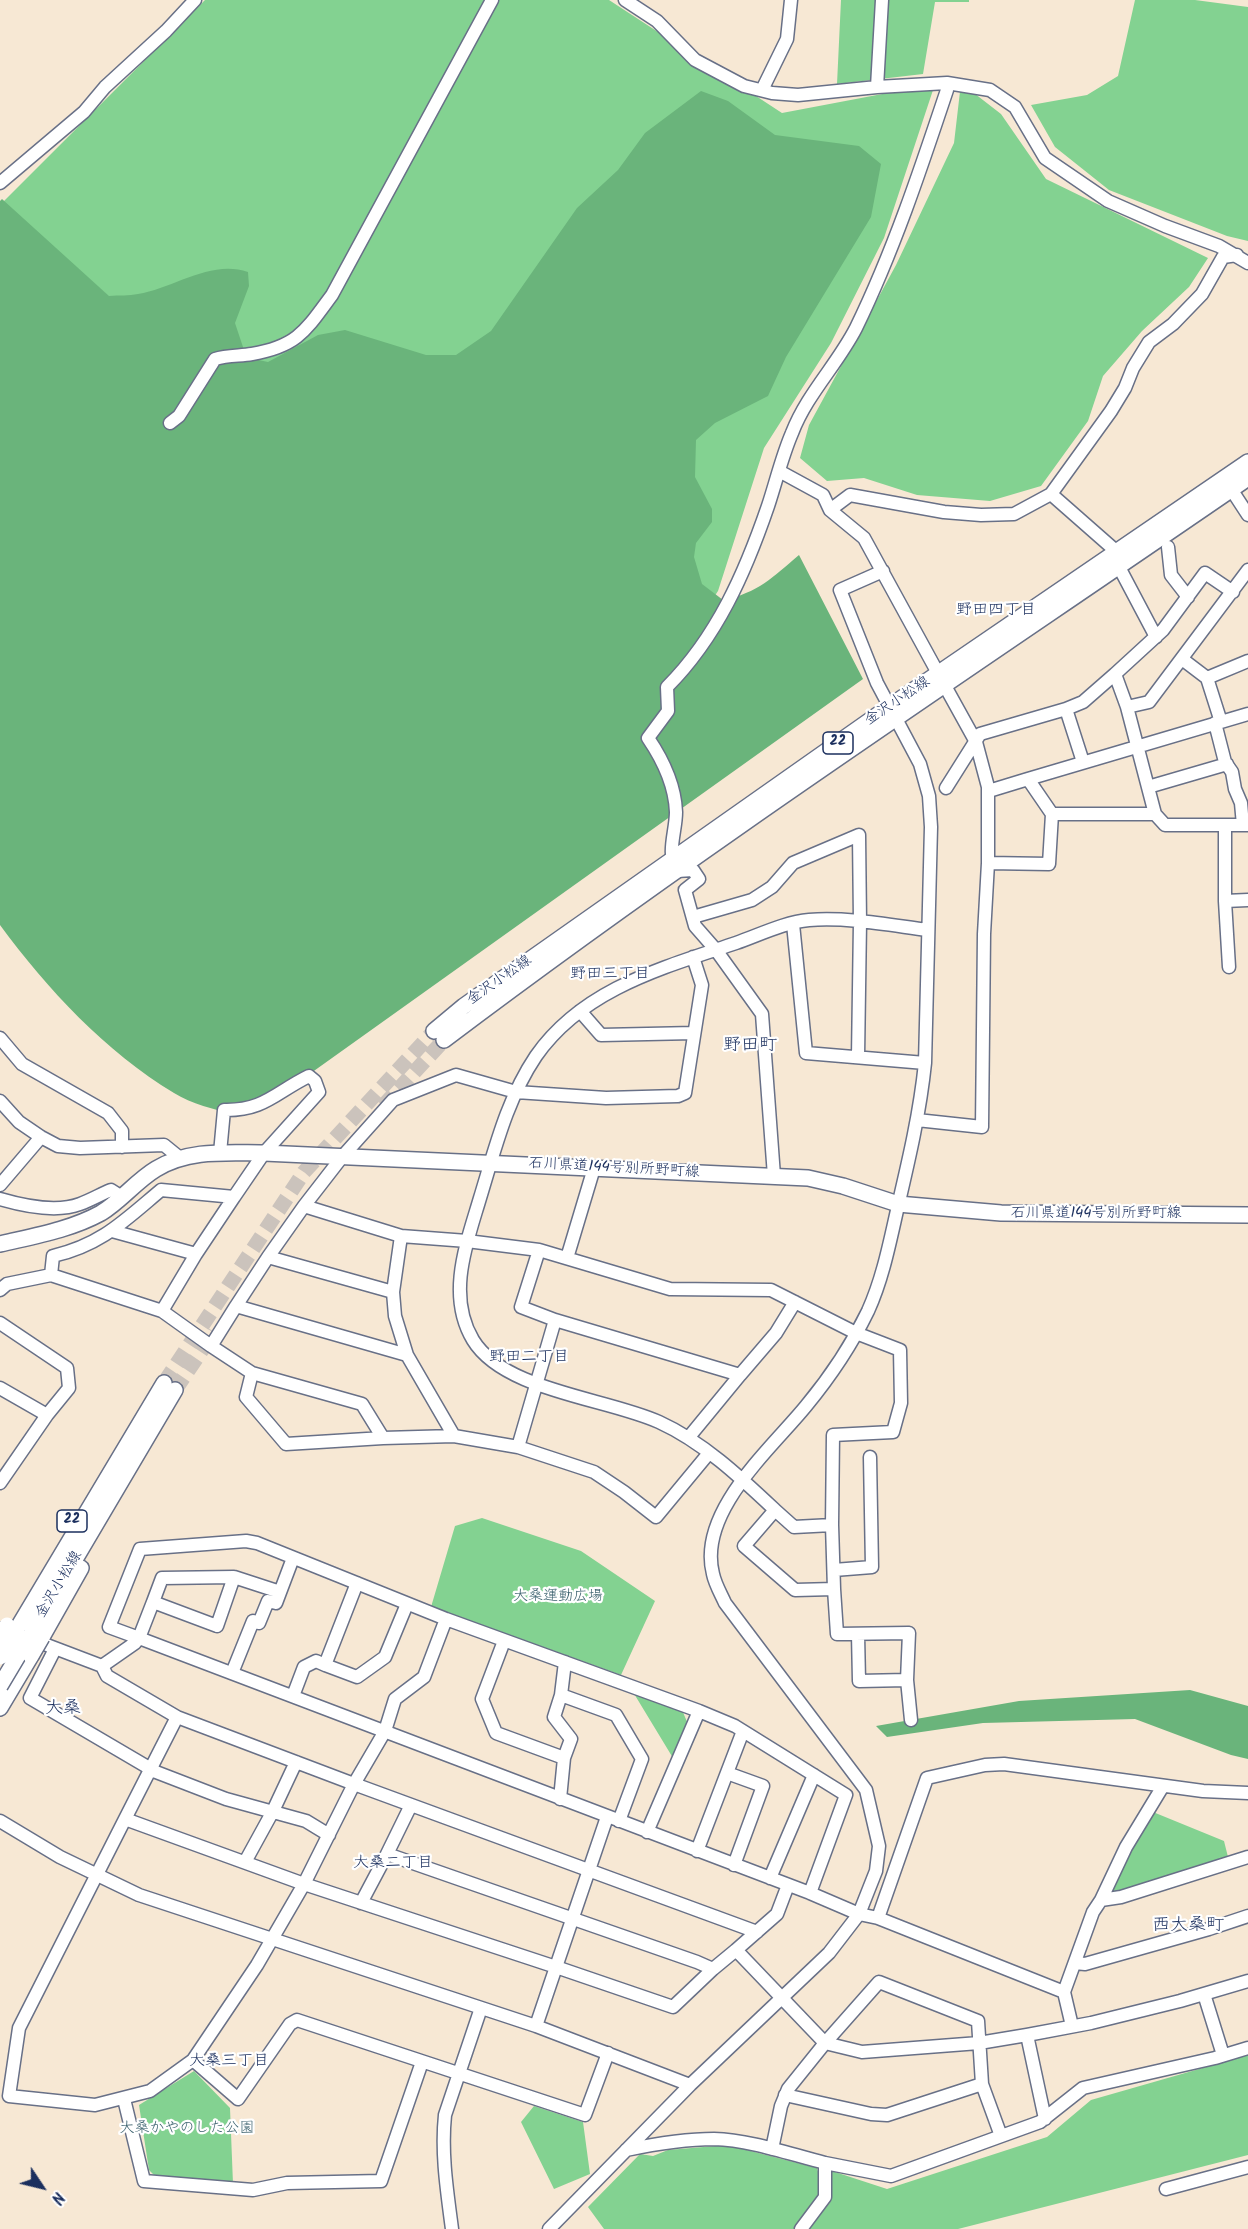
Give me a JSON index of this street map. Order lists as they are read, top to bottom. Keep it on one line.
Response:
{"streets":{"main road":["金沢小松線","22","石川県道144号別所野町線"]},"crossings":[["金沢小松線","22"]],"districts":["野田四丁目","野田三丁目","野田町","野田二丁目","大桑","大桑二丁目","西大桑町","大桑三丁目"],"parks":["大桑運動広場","大桑かやのした公園"],"north":"bottom right"}
